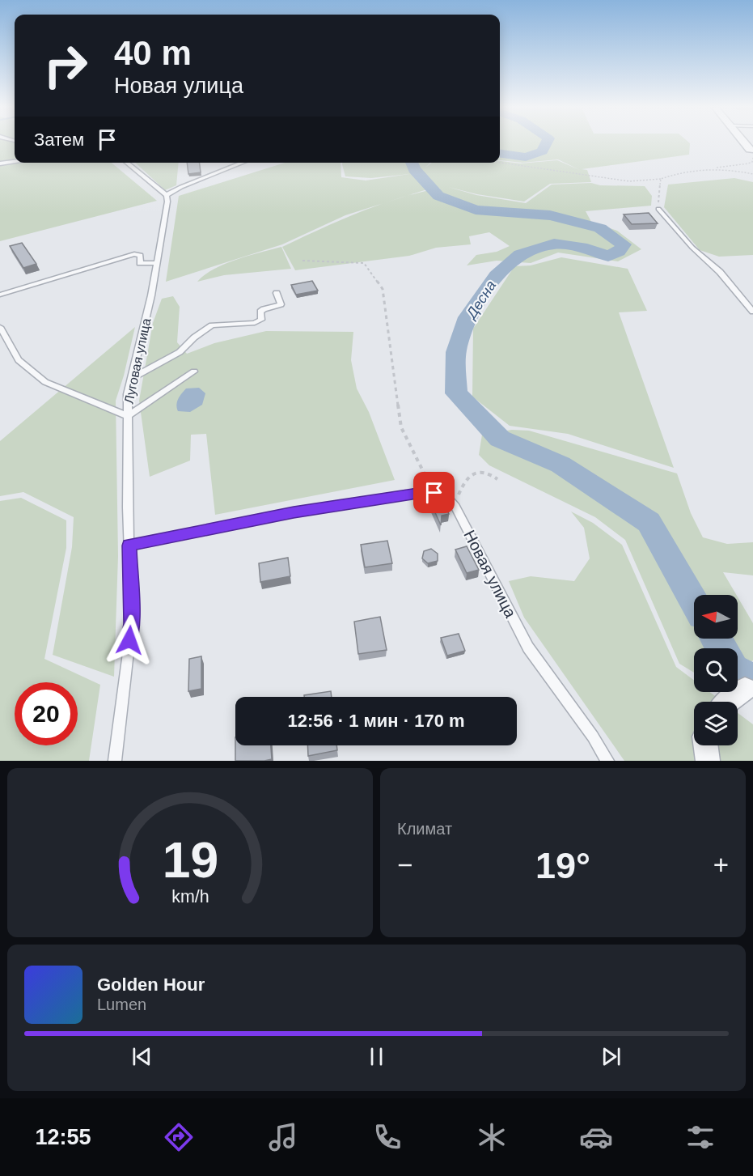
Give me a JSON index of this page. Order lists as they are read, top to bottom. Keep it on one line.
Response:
{"streets":{"lane":["Луговая улица","Новая улица"]},"water":["Десна"],"north":"left","page":{"turn":["40 m","Новая улица"],"then":"Затем","limit":"20","trip":"12:56 · 1 мин · 170 m","tile":"Климат","heat":["−","19°","+"],"song":["Golden Hour","Lumen"],"tabs":"12:55","gauge":["19","km/h"]}}
